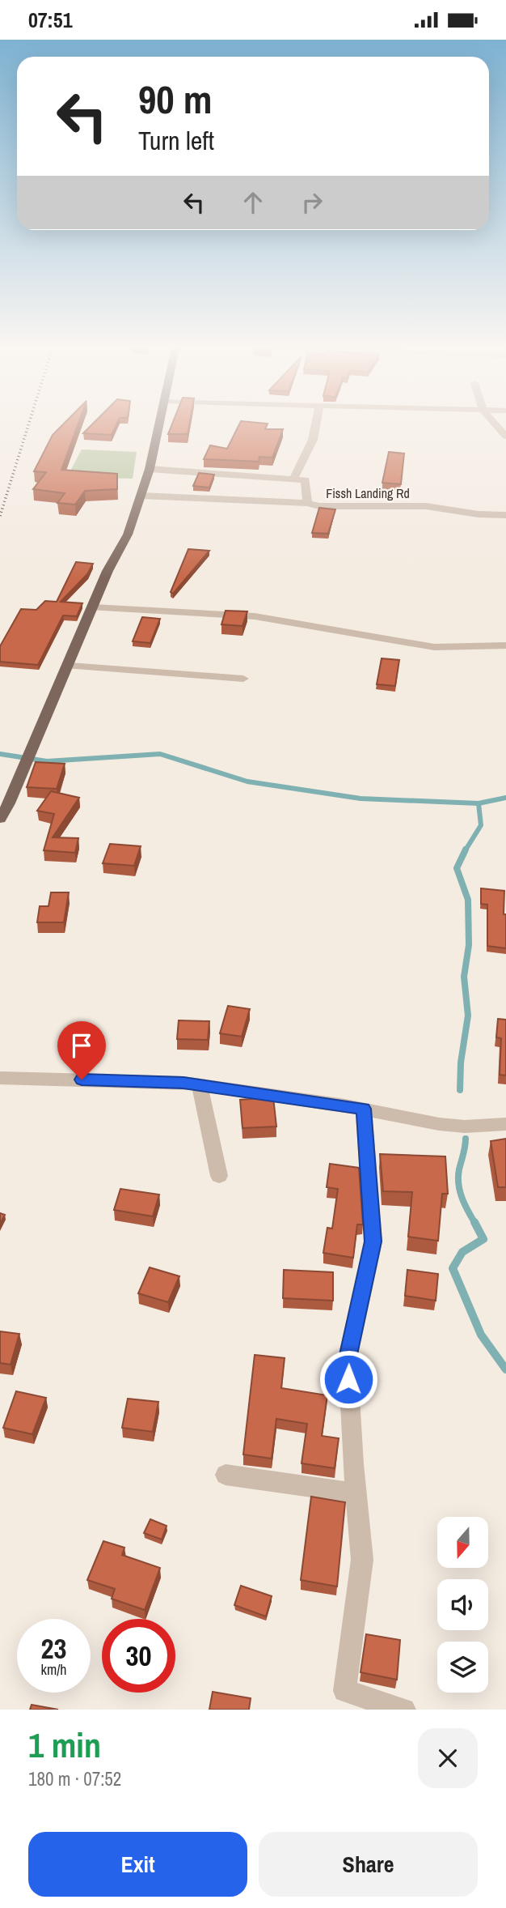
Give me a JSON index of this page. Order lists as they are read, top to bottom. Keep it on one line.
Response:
{"streets":{"street":["Fissh Landing Rd"]},"north":"bottom","page":{"status":"07:51","turn":["90 m","Turn left"],"speed":"23 km/h","limit":"30","heading":["1 min","180 m · 07:52"],"buttons":["Exit","Share"]}}
